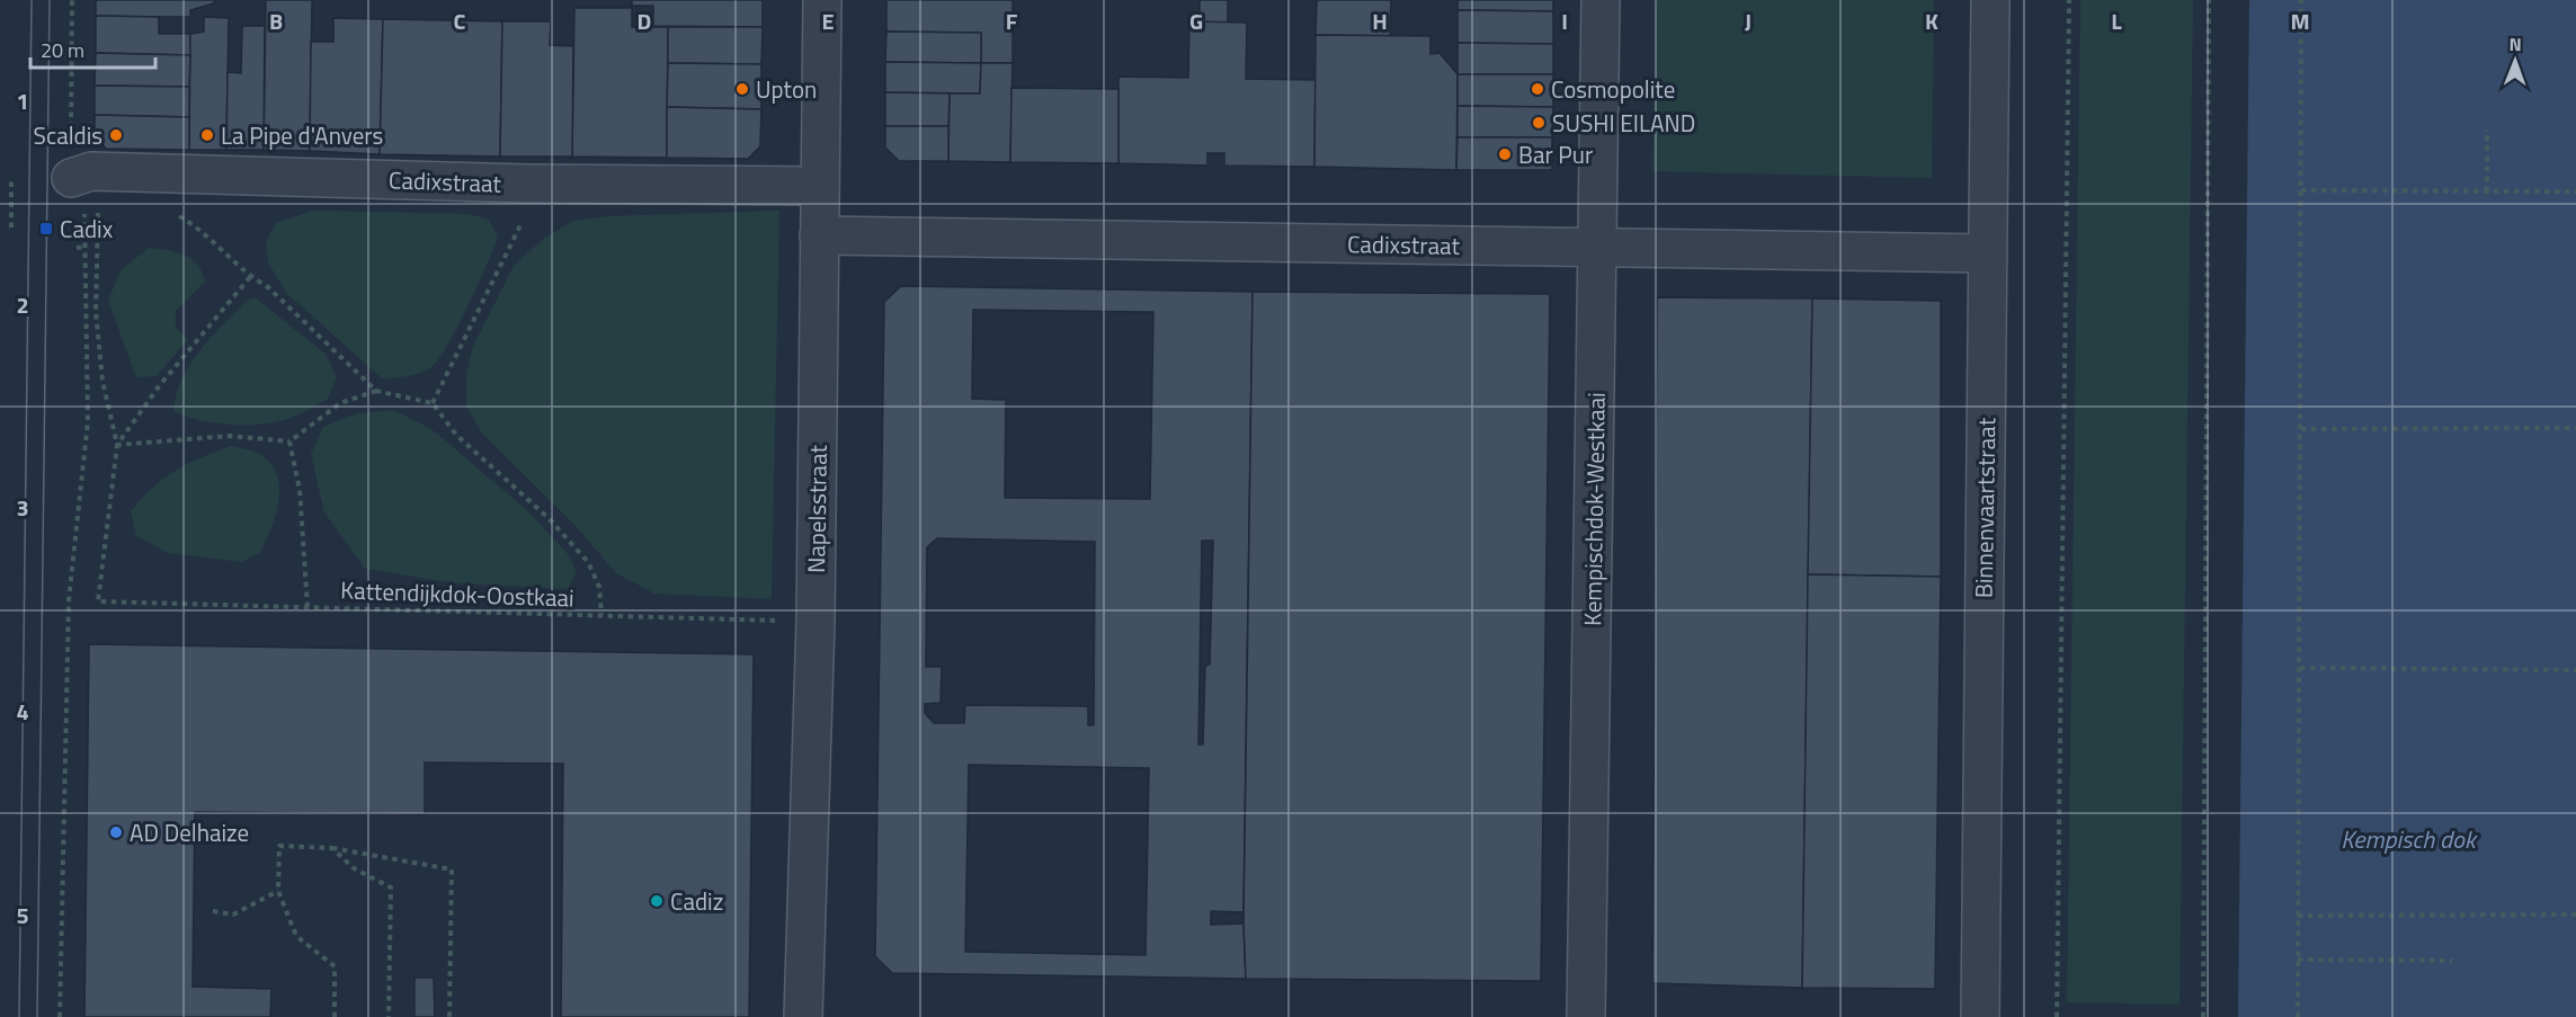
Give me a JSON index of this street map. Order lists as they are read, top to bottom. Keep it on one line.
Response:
{"streets":{"street":["Cadixstraat","Binnenvaartstraat","Napelsstraat","Kempischdok-Westkaai"],"path":["Kattendijkdok-Oostkaai"]},"crossings":[["Cadixstraat","Binnenvaartstraat"],["Cadixstraat","Napelsstraat"],["Cadixstraat","Kempischdok-Westkaai"],["Napelsstraat","Kattendijkdok-Oostkaai"]],"water":["Kempisch dok"],"places":{"other":["Upton","Cosmopolite","SUSHI EILAND","Scaldis","La Pipe d'Anvers","Bar Pur","AD Delhaize","Cadiz"],"transit":["Cadix"]},"scale_bar":"20 m","north":"top","grid":{"columns":["B","C","D","E","F","G","H","I","J","K","L","M"],"rows":["1","2","3","4","5"]}}
